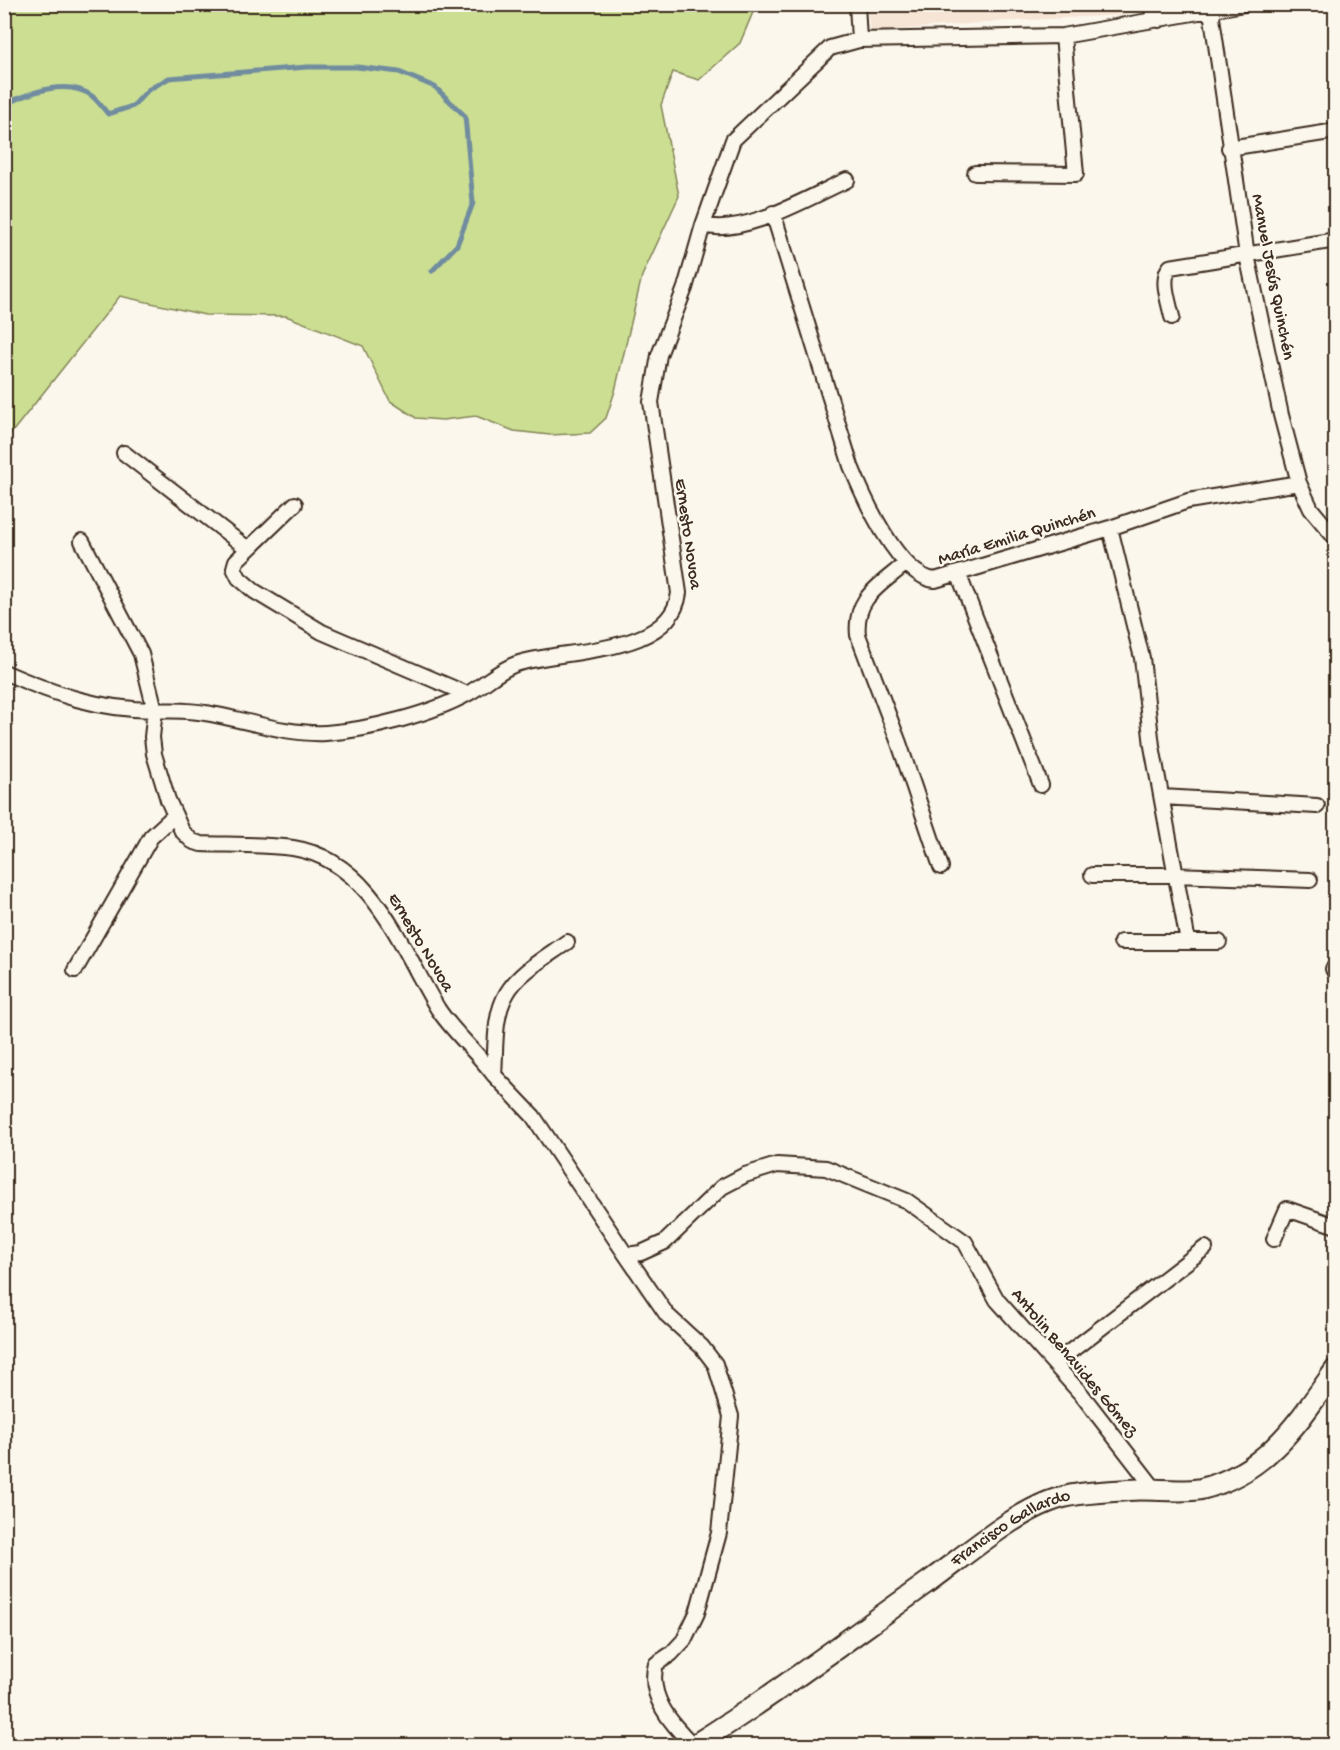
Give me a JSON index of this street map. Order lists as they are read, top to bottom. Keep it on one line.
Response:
{"streets":{"street":["Manuel Jesús Quinchén","Ernesto Novoa","María Emilia Quinchén","Antolin Benavides Gómez","Francisco Gallardo"]},"crossings":[["Manuel Jesús Quinchén","Ernesto Novoa"],["Manuel Jesús Quinchén","María Emilia Quinchén"],["Antolin Benavides Gómez","Francisco Gallardo"]]}
